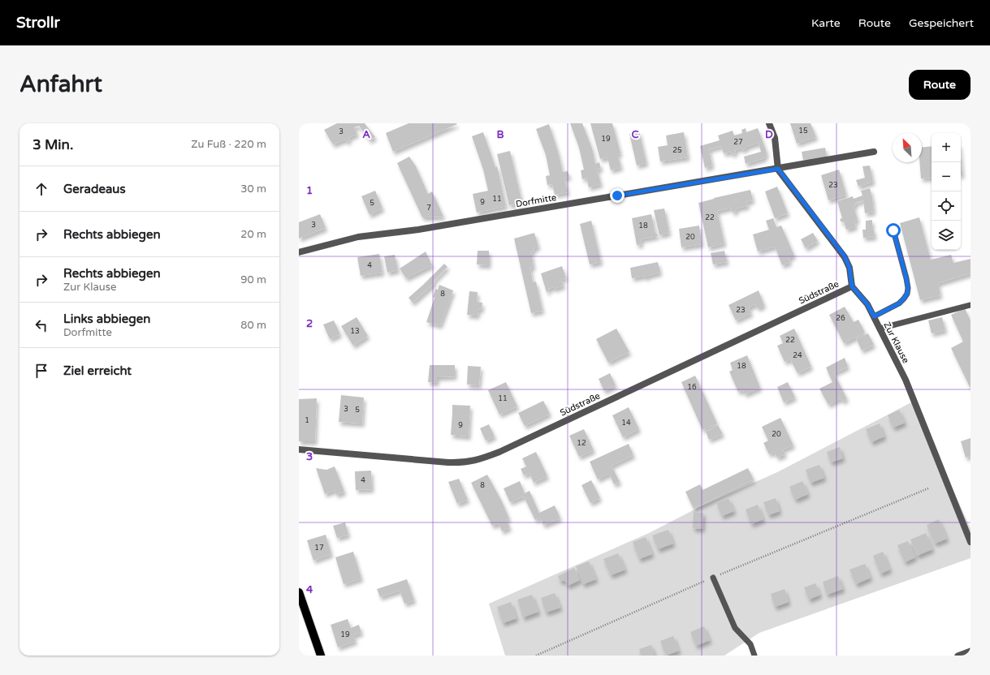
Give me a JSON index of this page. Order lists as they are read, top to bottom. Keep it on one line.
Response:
{"streets":{"street":["Dorfmitte","Südstraße","Zur Klause"]},"crossings":[["Südstraße","Zur Klause"]],"house_numbers":["15","3","19","27","25","23","11","9","5","7","22","3","18","20","4","8","23","26","13","22","24","18","16","11","3","5","1","14","9","20","12","4","8","17","19"],"north":"top left","page":{"header":"Strollr","nav":["Karte","Route","Gespeichert"],"buttons":"Route","title":"Anfahrt","heading":["3 Min.","Zu Fuß · 220 m"],"map_buttons":["+","−"],"list":[["Geradeaus","30 m"],["Rechts abbiegen","20 m"],["Rechts abbiegen","Zur Klause","90 m"],["Links abbiegen","Dorfmitte","80 m"],"Ziel erreicht"]},"grid":{"columns":["A","B","C","D"],"rows":["1","2","3","4"]}}
